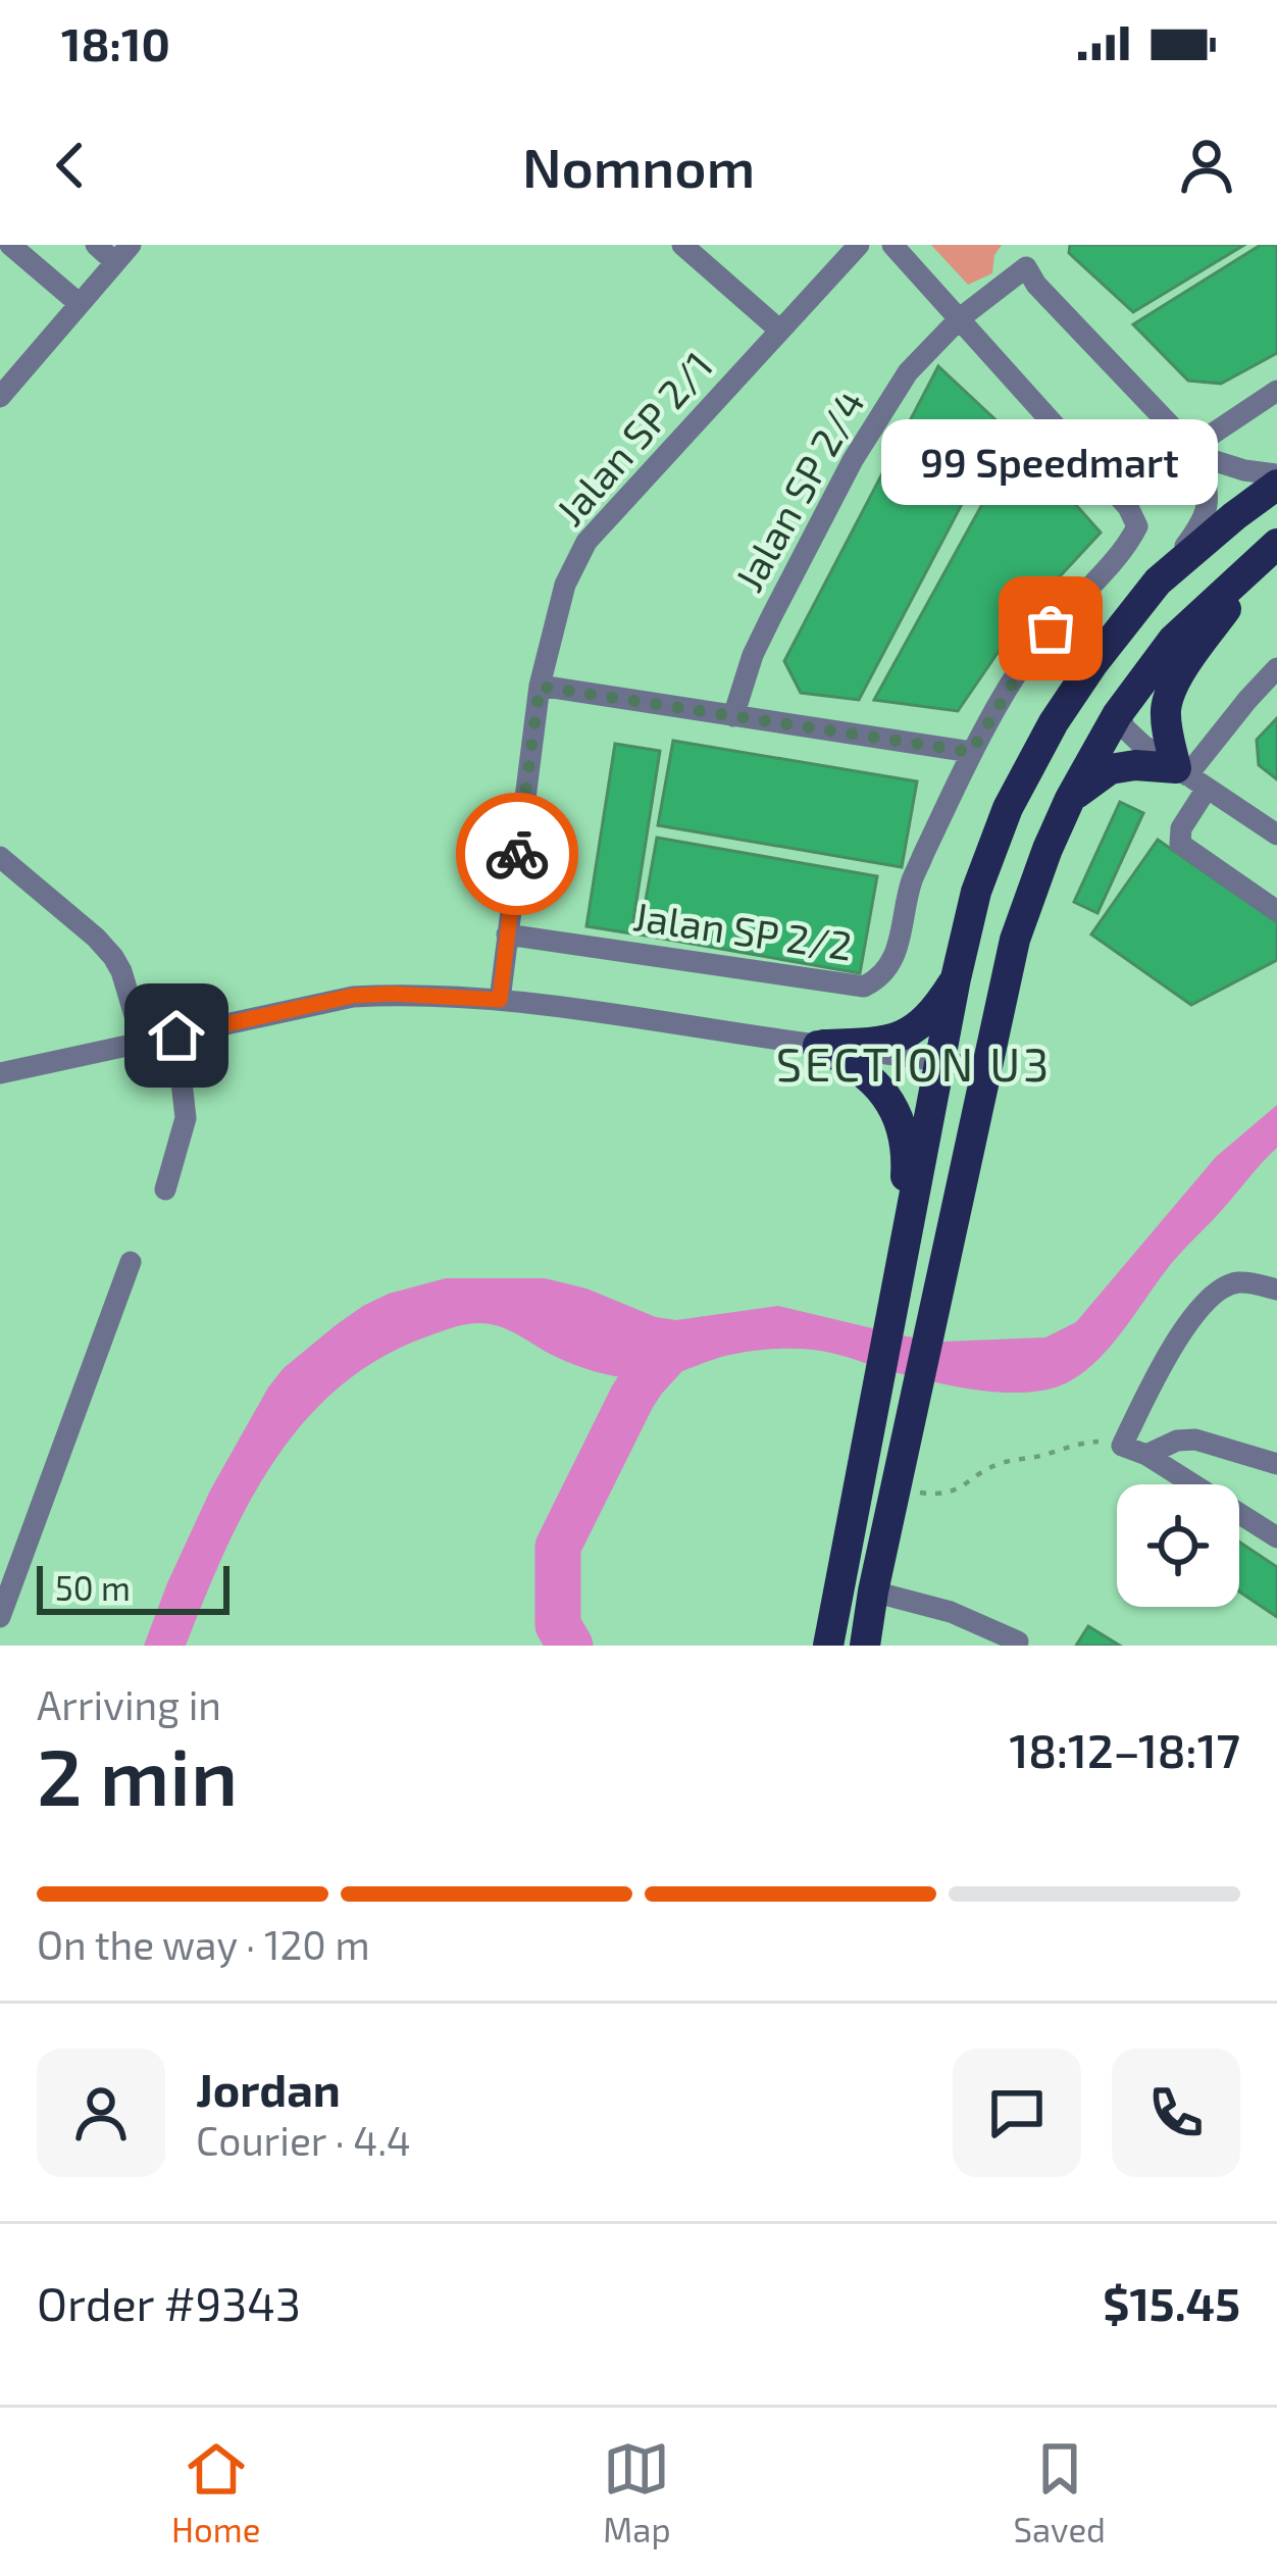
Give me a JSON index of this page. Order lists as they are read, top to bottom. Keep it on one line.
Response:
{"streets":{"street":["Jalan SP 2/1","Jalan SP 2/4","Jalan SP 2/2"]},"crossings":[["Jalan SP 2/1","Jalan SP 2/2"],["Jalan SP 2/4","Jalan SP 2/2"]],"districts":["SECTION U3"],"places":["99 Speedmart"],"scale_bar":"50 m","page":{"status":"18:10","header":"Nomnom","bubble":"99 Speedmart","scale":"50 m","heading":["2 min","Arriving in","18:12–18:17"],"panel":["Jordan","Courier · 4.4","Order #9343","$15.45"],"bar":"On the way · 120 m","tabs":["Home","Map","Saved"]}}
